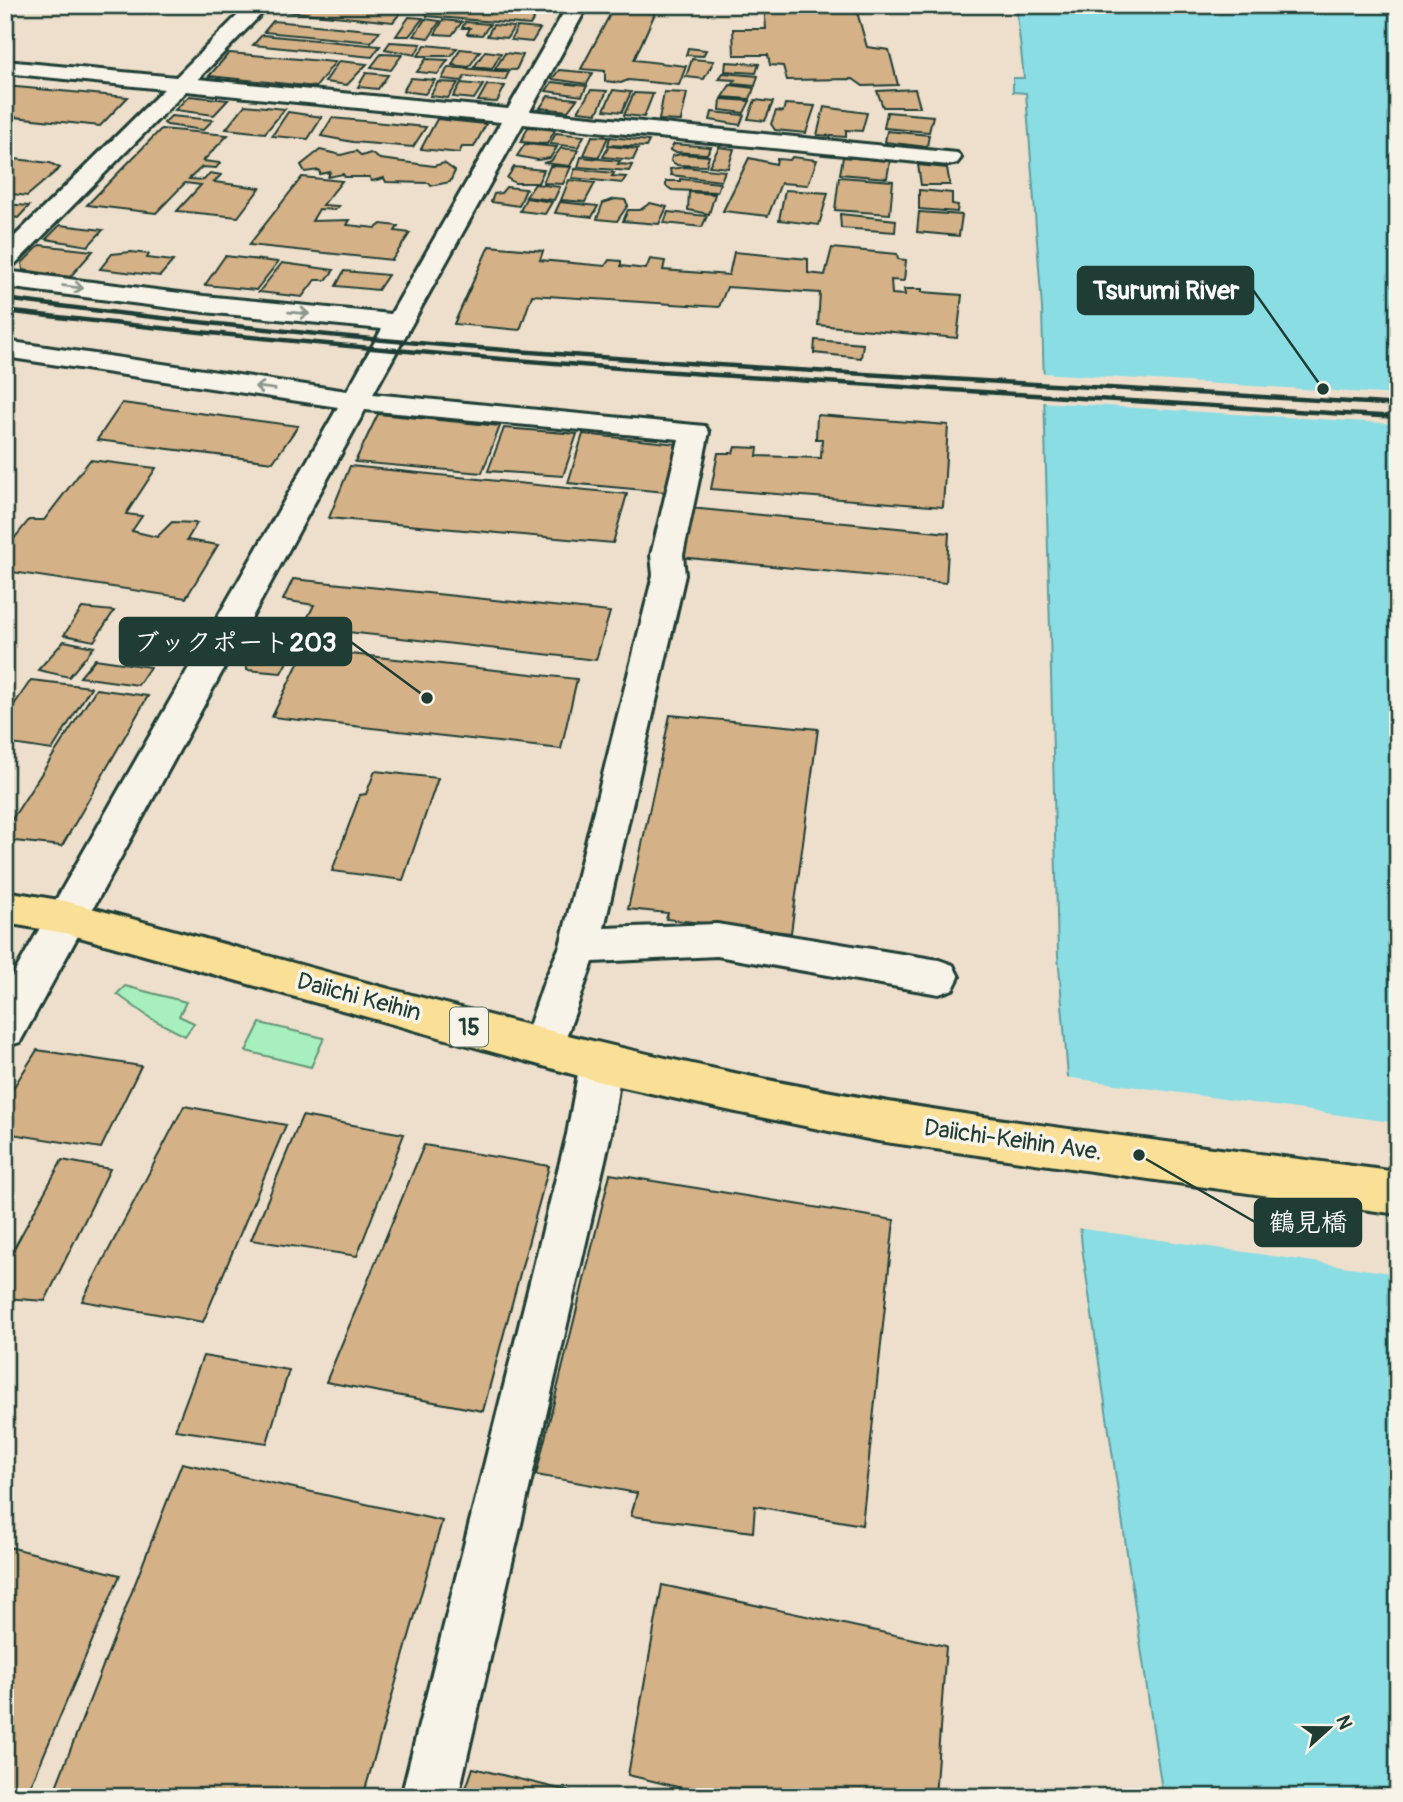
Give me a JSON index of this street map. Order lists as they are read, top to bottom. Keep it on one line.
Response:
{"streets":{"highway":["Daiichi Keihin","15","Daiichi-Keihin Ave."]},"crossings":[["Daiichi Keihin","Daiichi-Keihin Ave."]],"places":["Tsurumi River","ブックポート203","鶴見橋"],"north":"right"}
